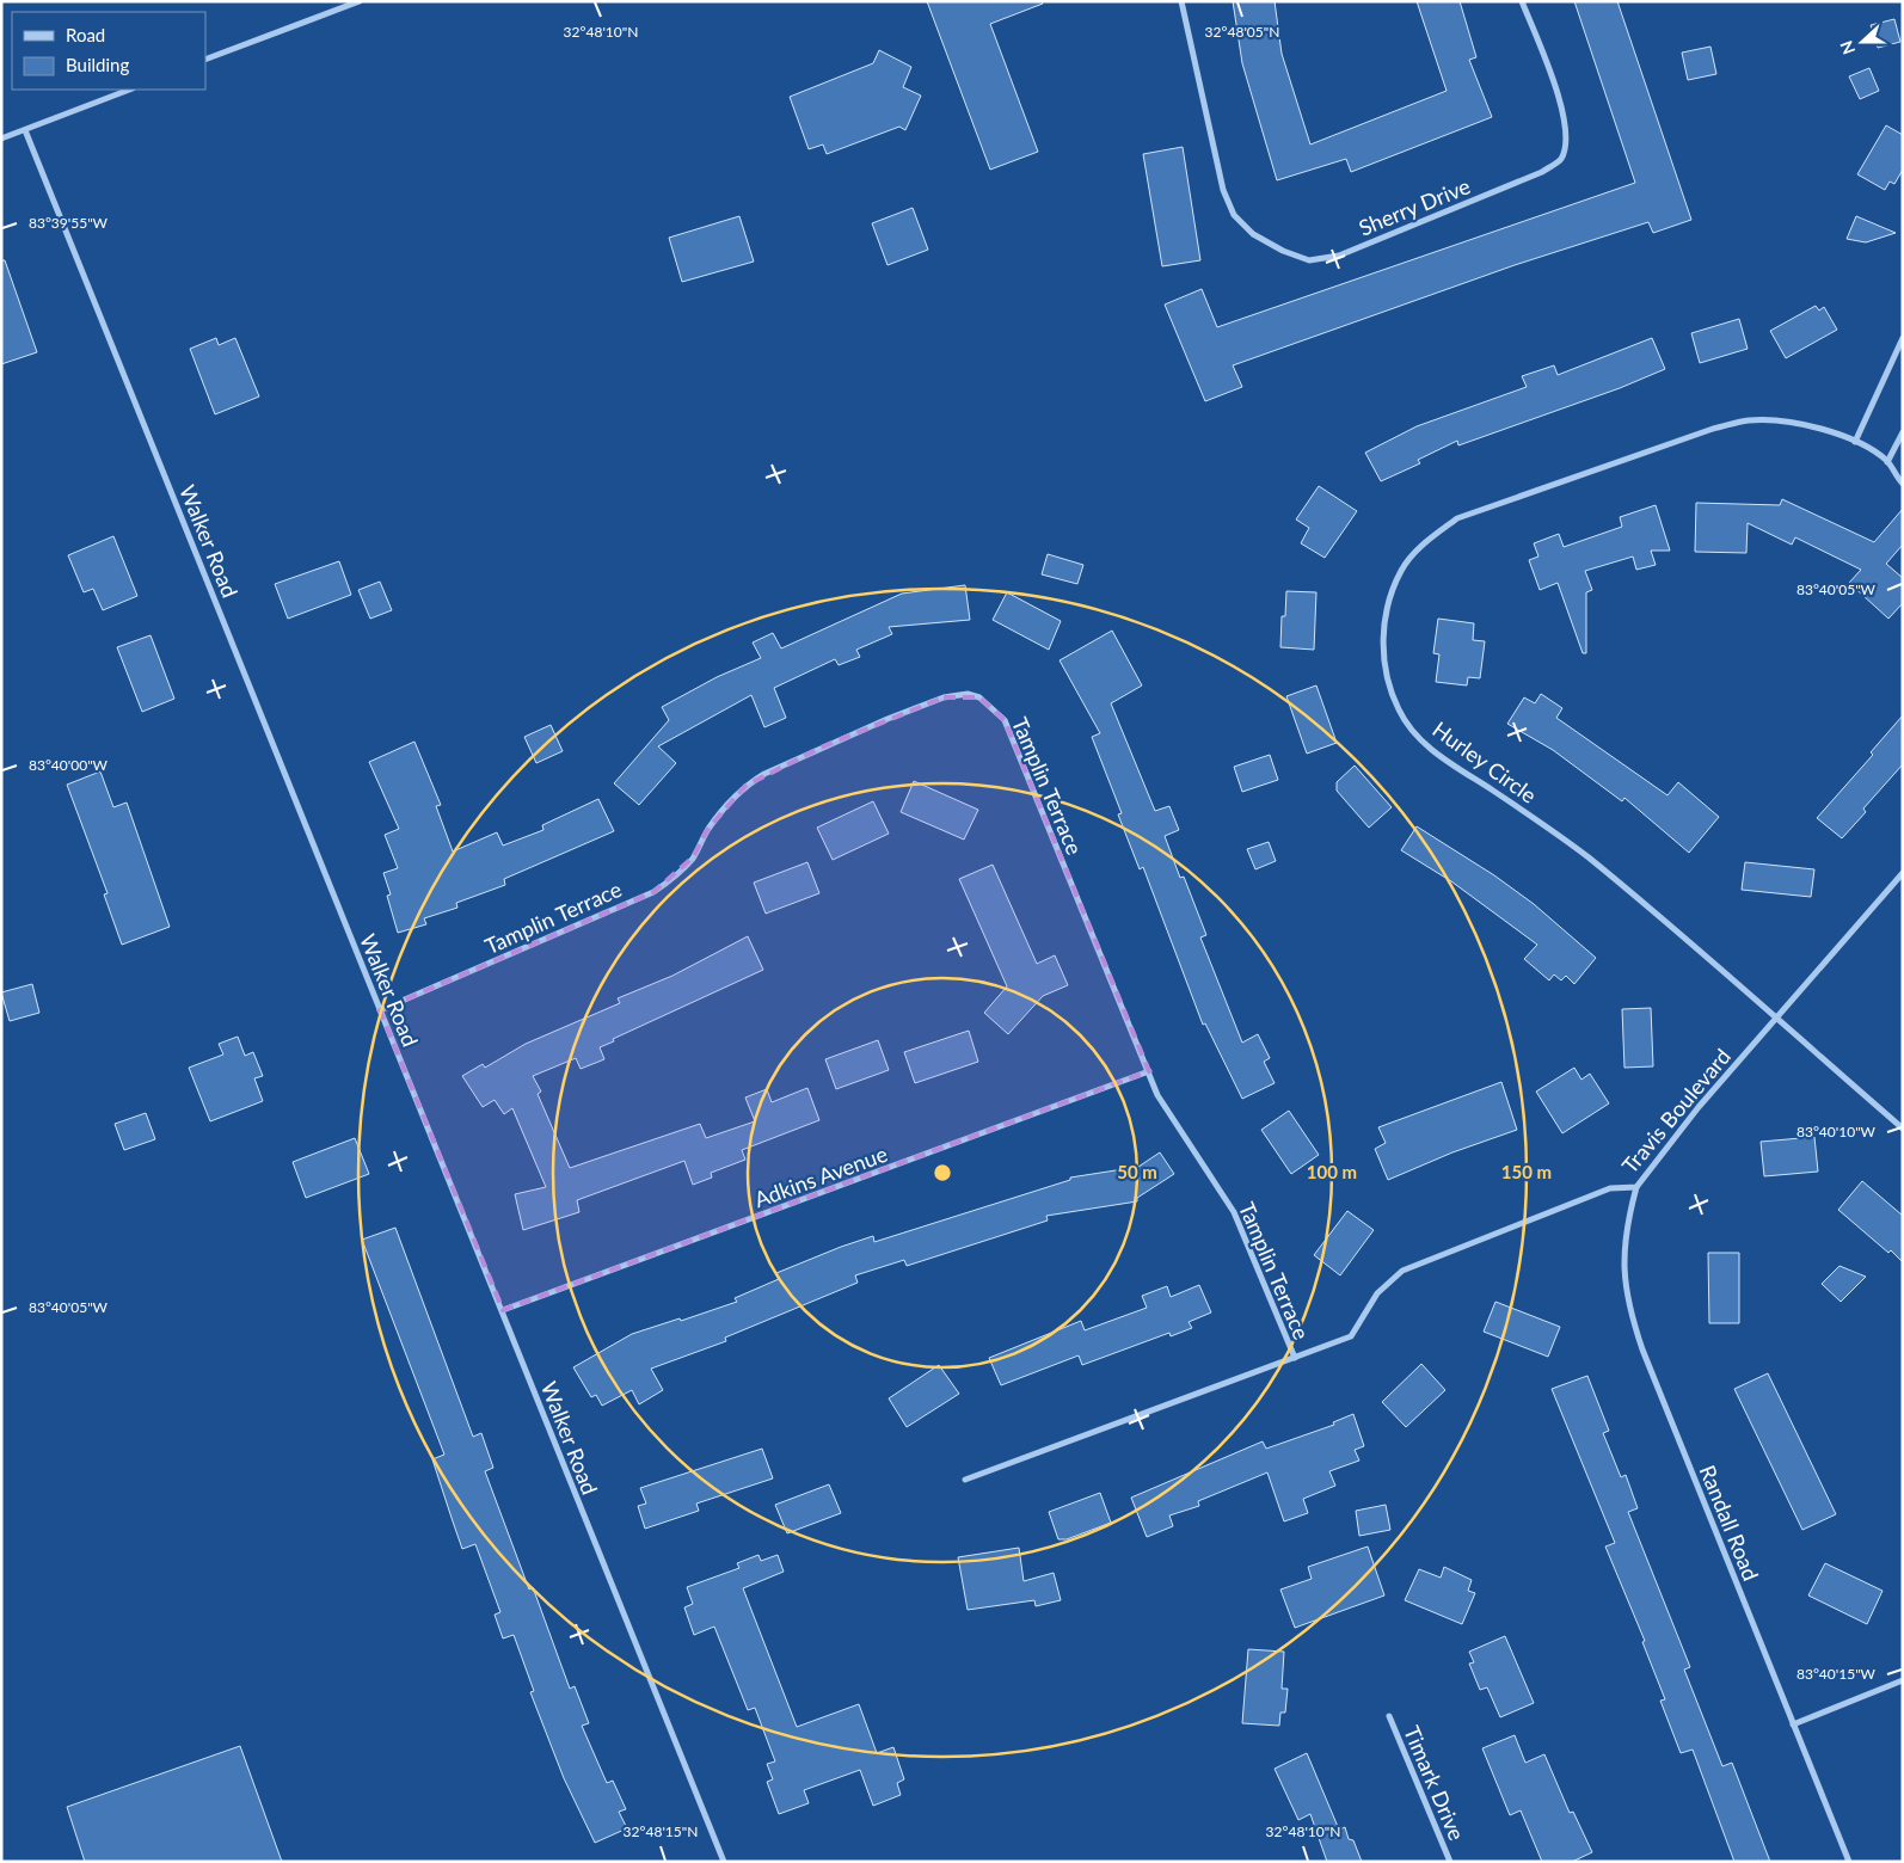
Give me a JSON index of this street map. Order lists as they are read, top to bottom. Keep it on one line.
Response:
{"streets":{"street":["Sherry Drive","Walker Road","Hurley Circle","Tamplin Terrace","Travis Boulevard","Adkins Avenue","Randall Road","Timark Drive"]},"crossings":[["Walker Road","Tamplin Terrace"],["Walker Road","Adkins Avenue"],["Hurley Circle","Travis Boulevard"],["Tamplin Terrace","Travis Boulevard"],["Tamplin Terrace","Adkins Avenue"],["Travis Boulevard","Randall Road"]],"legend":["Road","Building"],"north":"left","coordinates":["32°48'10\"N","32°48'05\"N","83°39'55\"W","83°40'05\"W","83°40'00\"W","83°40'10\"W","83°40'15\"W","32°48'15\"N"],"rings":["50 m","100 m","150 m"]}
